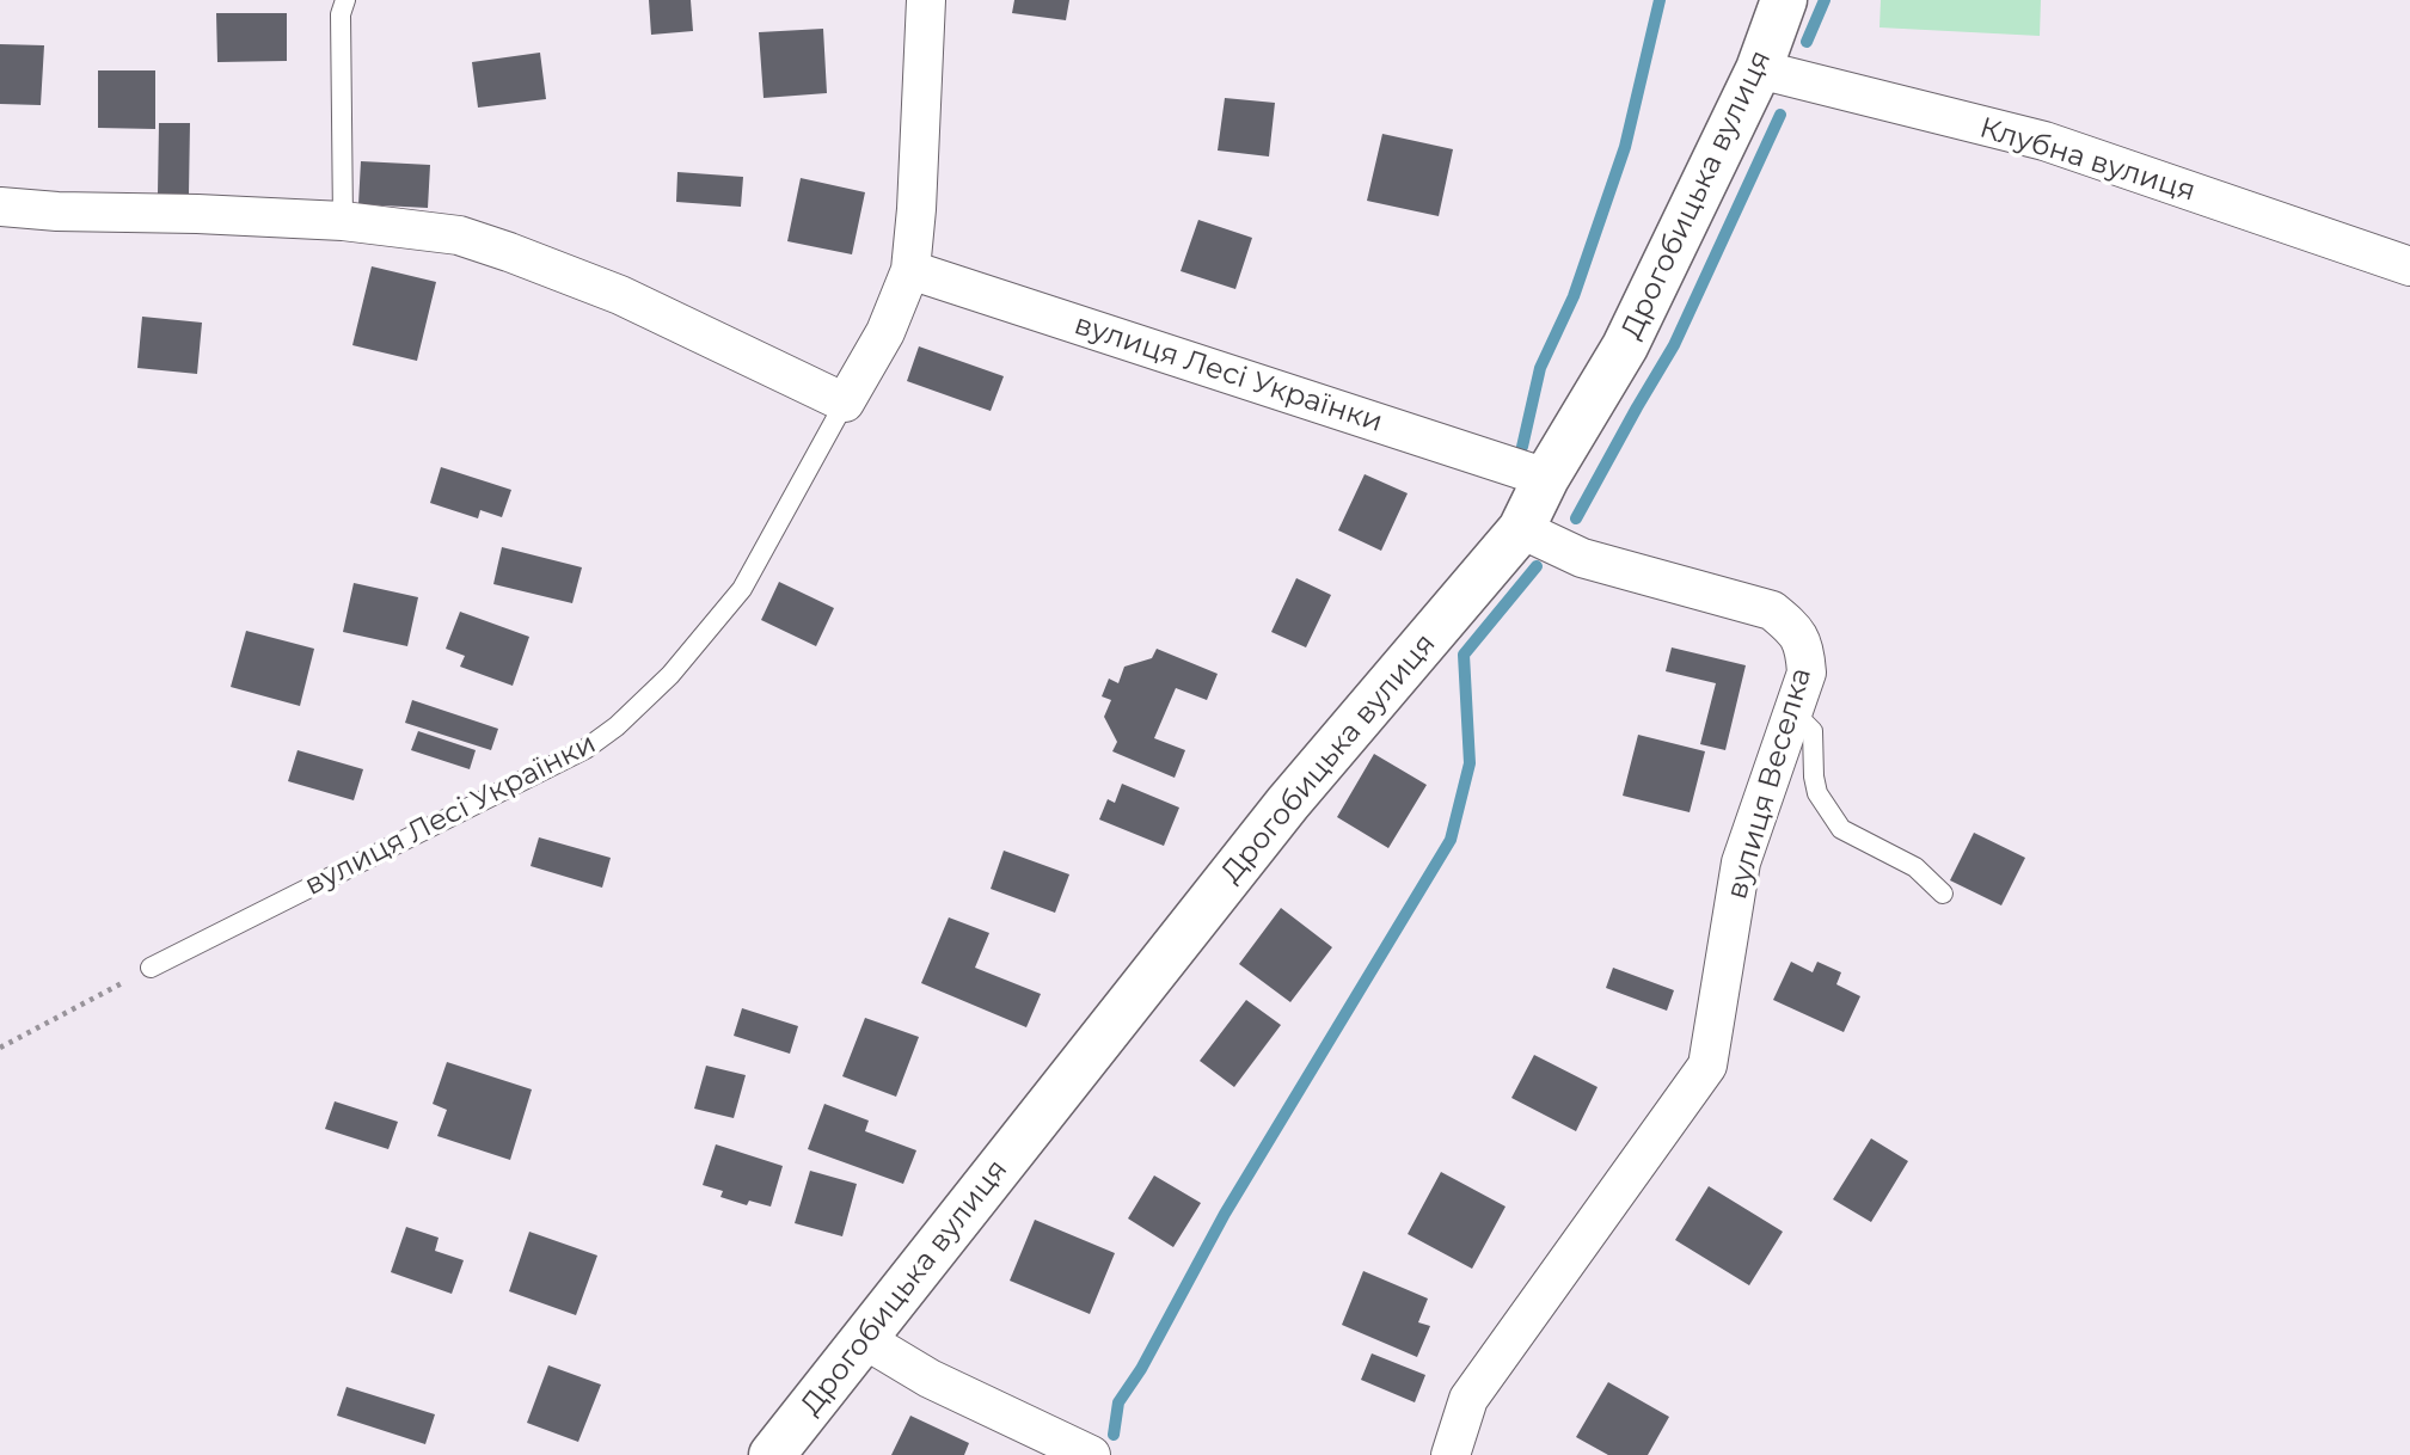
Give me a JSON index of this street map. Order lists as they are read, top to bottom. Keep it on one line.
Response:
{"streets":{"street":["Клубна вулиця","Дрогобицька вулиця","вулиця Лесі Українки","вулиця Веселка"]},"crossings":[["Клубна вулиця","Дрогобицька вулиця"],["Дрогобицька вулиця","вулиця Лесі Українки"],["Дрогобицька вулиця","вулиця Веселка"]]}
